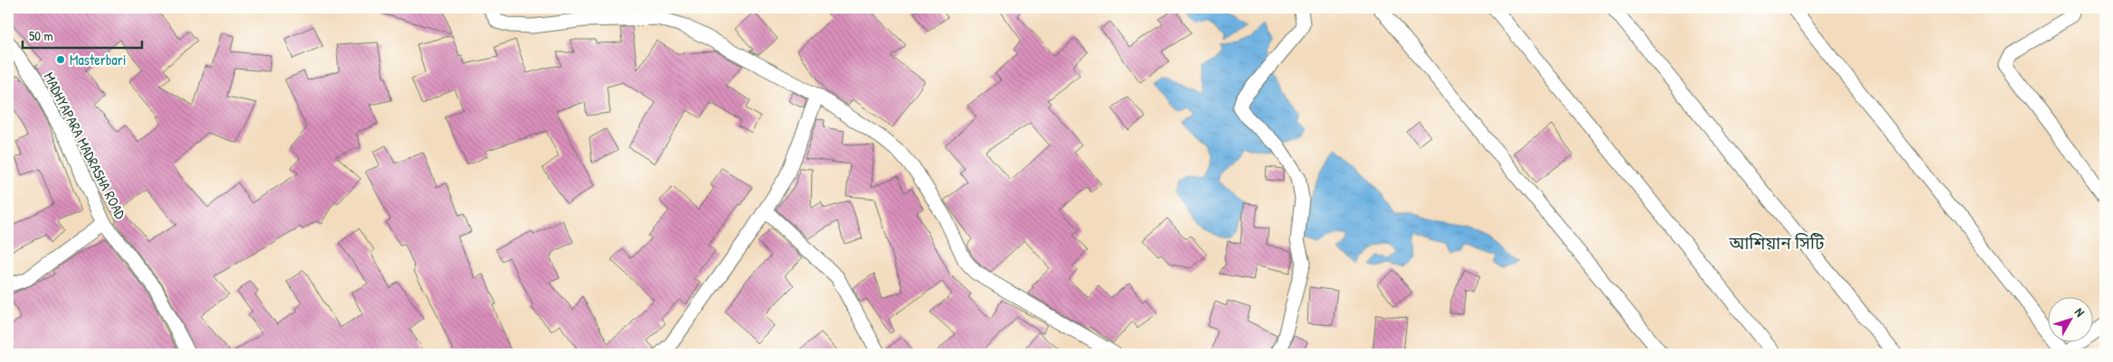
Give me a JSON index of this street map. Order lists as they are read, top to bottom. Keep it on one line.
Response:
{"streets":{"street":["MADHYAPARA MADRASHA ROAD"]},"districts":["আশিয়ান সিটি"],"places":["Masterbari"],"scale_bar":"50 m","north":"top right"}
